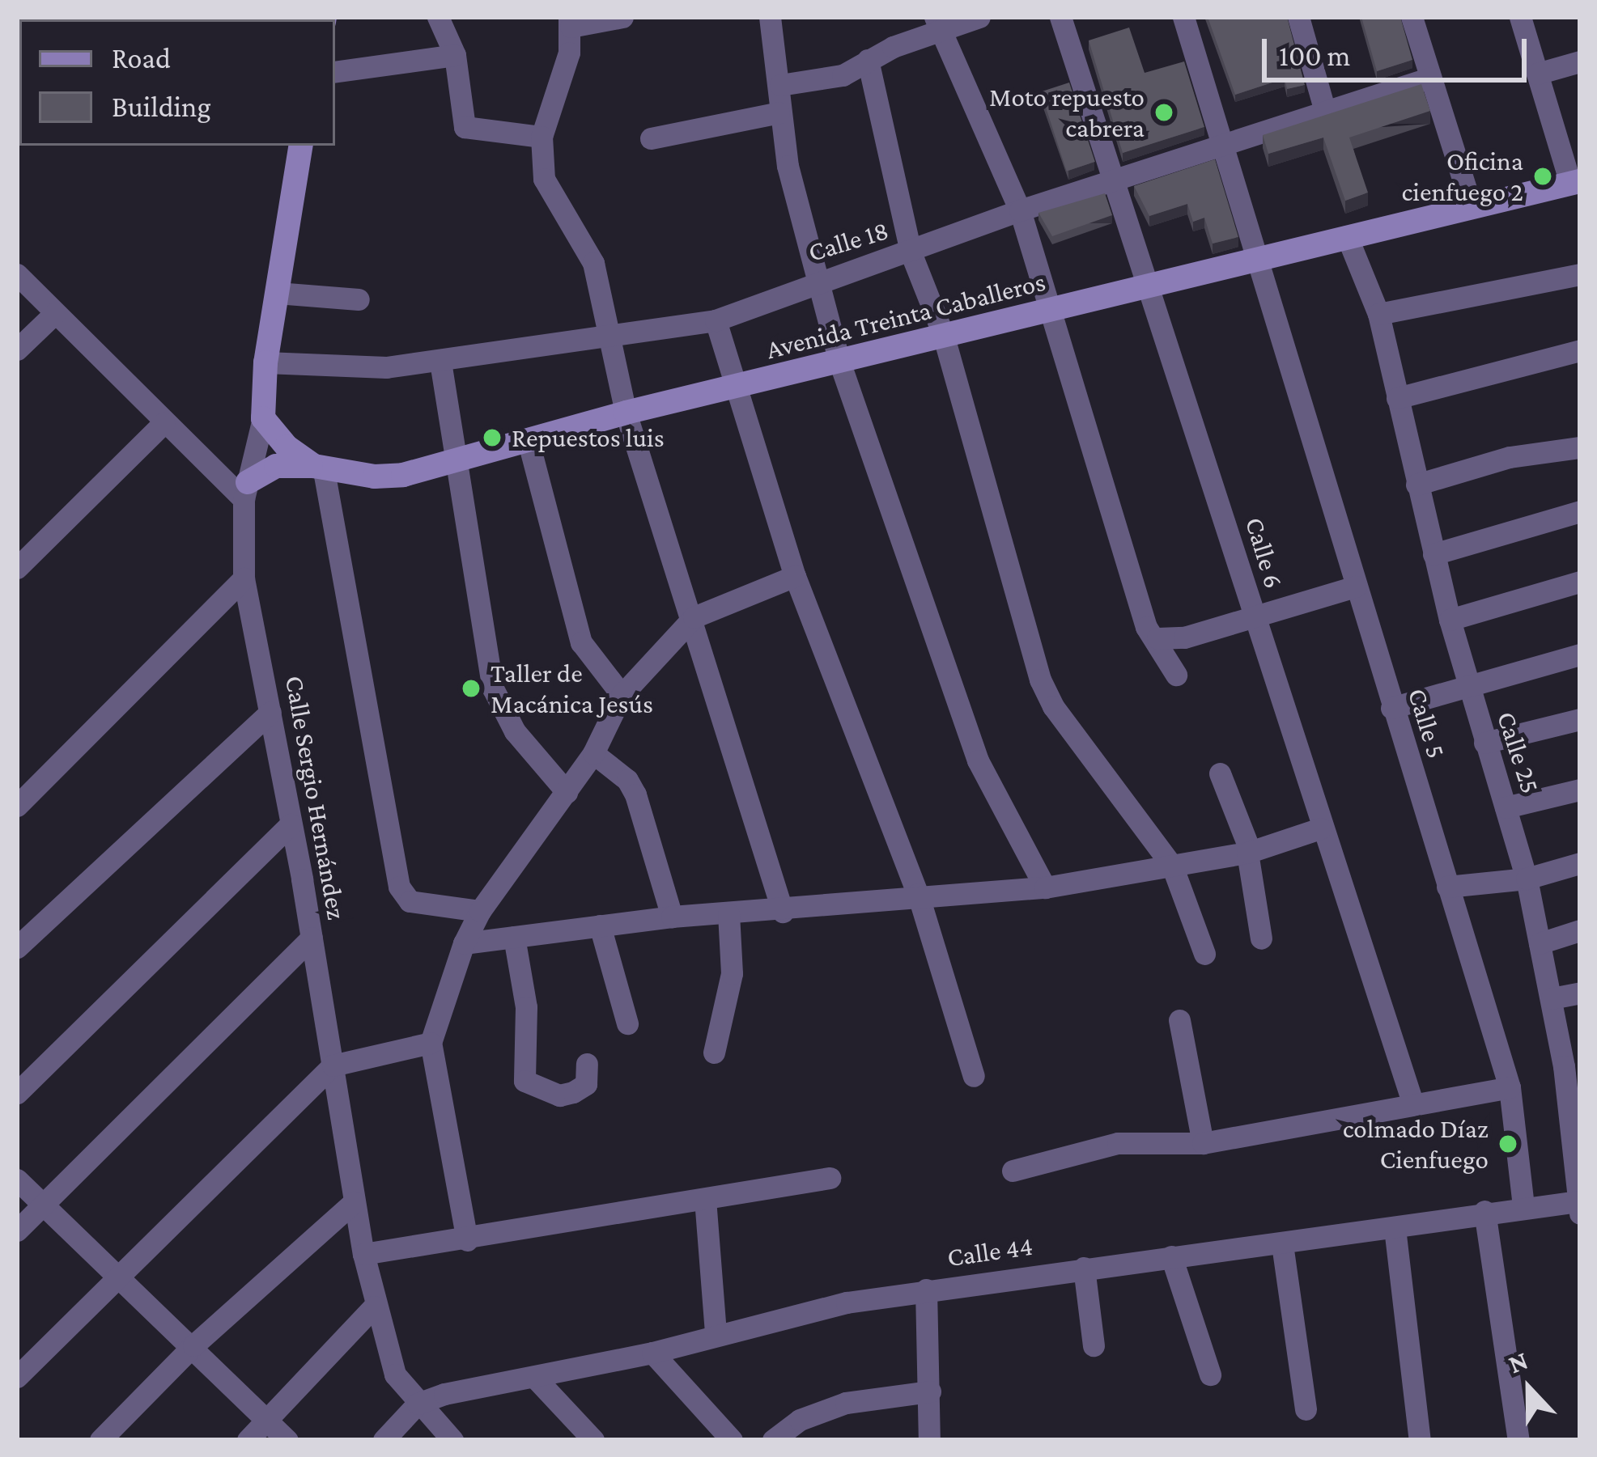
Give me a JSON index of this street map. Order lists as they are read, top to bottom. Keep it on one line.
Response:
{"streets":{"street":["Calle 18","Avenida Treinta Caballeros","Calle 6","Calle 5","Calle 25","Calle Sergio Hernández","Calle 44"]},"crossings":[["Calle 18","Calle 6"],["Calle 18","Calle 5"],["Calle 18","Calle Sergio Hernández"],["Avenida Treinta Caballeros","Calle 6"],["Avenida Treinta Caballeros","Calle 5"],["Avenida Treinta Caballeros","Calle 25"],["Avenida Treinta Caballeros","Calle Sergio Hernández"],["Calle 5","Calle 44"],["Calle 25","Calle 44"],["Calle Sergio Hernández","Calle 44"]],"places":["Moto repuesto cabrera","Oficina cienfuego 2","Repuestos luis","Taller de Macánica Jesús","colmado Díaz Cienfuego"],"legend":["Road","Building"],"scale_bar":"100 m","north":"top"}
